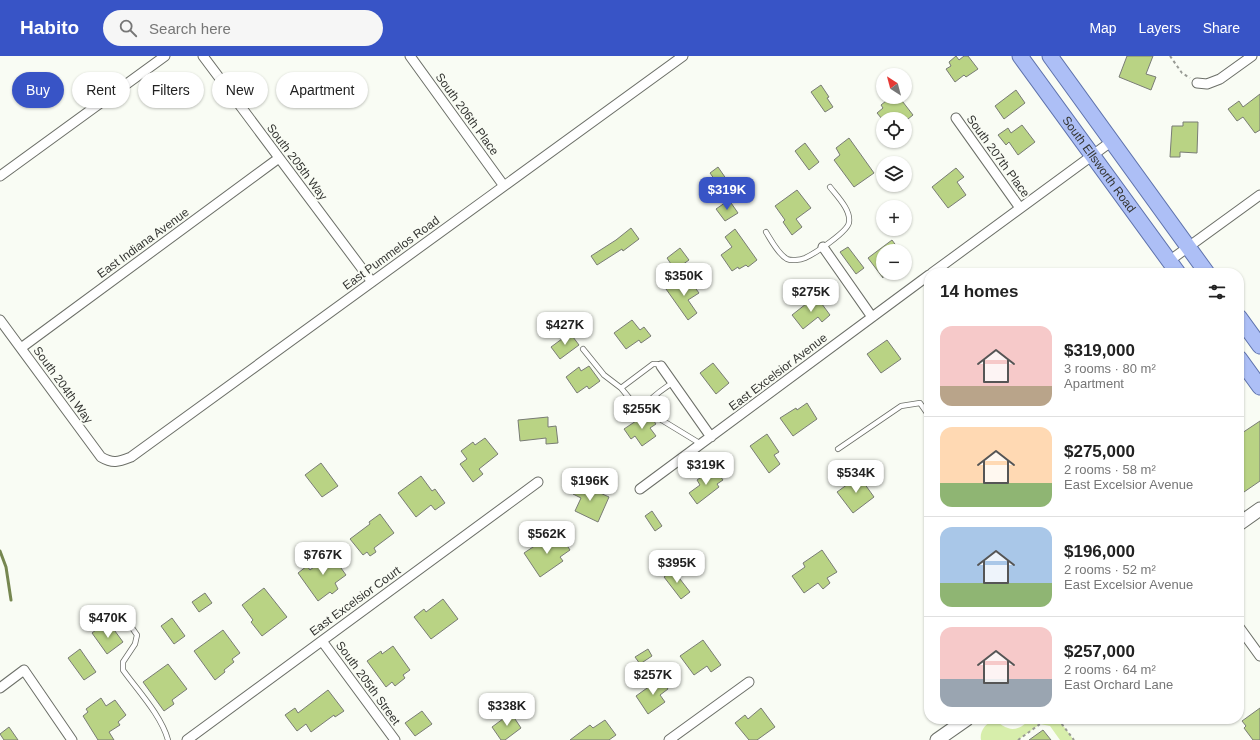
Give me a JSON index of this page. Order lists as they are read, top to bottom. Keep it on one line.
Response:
{"streets":{"main road":["South Ellsworth Road"],"street":["South 206th Place","South 207th Place","South 205th Way","East Indiana Avenue","East Pummelos Road","East Excelsior Avenue","South 204th Way","East Excelsior Court","South 205th Street"]},"crossings":[["South 206th Place","East Pummelos Road"],["South 205th Way","East Indiana Avenue"],["South 205th Way","East Pummelos Road"],["East Indiana Avenue","South 204th Way"],["East Pummelos Road","South 204th Way"],["East Excelsior Court","South 205th Street"]],"north":"top left","page":{"header":"Habito","search":"Search here","nav":["Map","Layers","Share"],"map_buttons":["+","−"],"chip":["Buy","Rent","Filters","New","Apartment"],"price":["$319K","$350K","$275K","$427K","$255K","$319K","$534K","$196K","$562K","$767K","$395K","$470K","$257K","$338K"],"heading":"14 homes","list":[{"name":"$319,000","note":"3 rooms · 80 m² · Apartment"},{"name":"$275,000","note":"2 rooms · 58 m² · East Excelsior Avenue"},{"name":"$196,000","note":"2 rooms · 52 m² · East Excelsior Avenue"},{"name":"$257,000","note":"2 rooms · 64 m² · East Orchard Lane"}]}}
